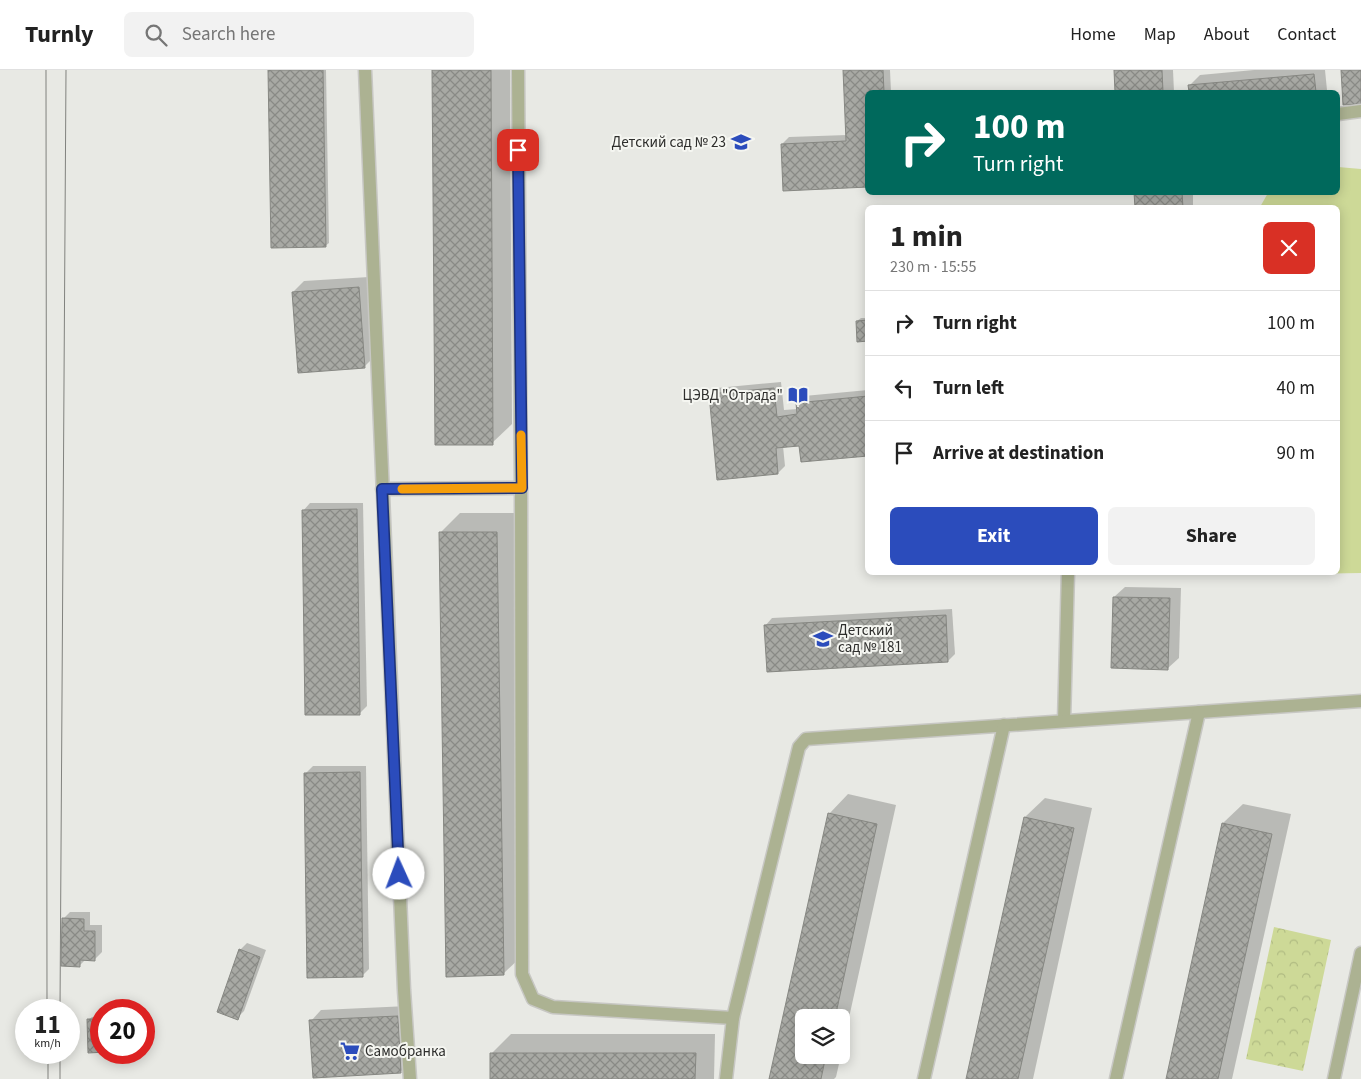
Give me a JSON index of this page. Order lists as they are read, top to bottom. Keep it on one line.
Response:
{"places":{"school or university":["Детский сад № 23","Детский сад № 181"],"library":["ЦЭВД \"Отрада\""],"supermarket":["Самобранка"]},"page":{"header":"Turnly","search":"Search here","nav":["Home","Map","About","Contact"],"turn":["100 m","Turn right"],"heading":["1 min","230 m · 15:55"],"list":[{"name":"Turn right","value":"100 m"},{"name":"Turn left","value":"40 m"},{"name":"Arrive at destination","value":"90 m"}],"buttons":["Exit","Share"],"speed":"11 km/h","limit":"20"}}
